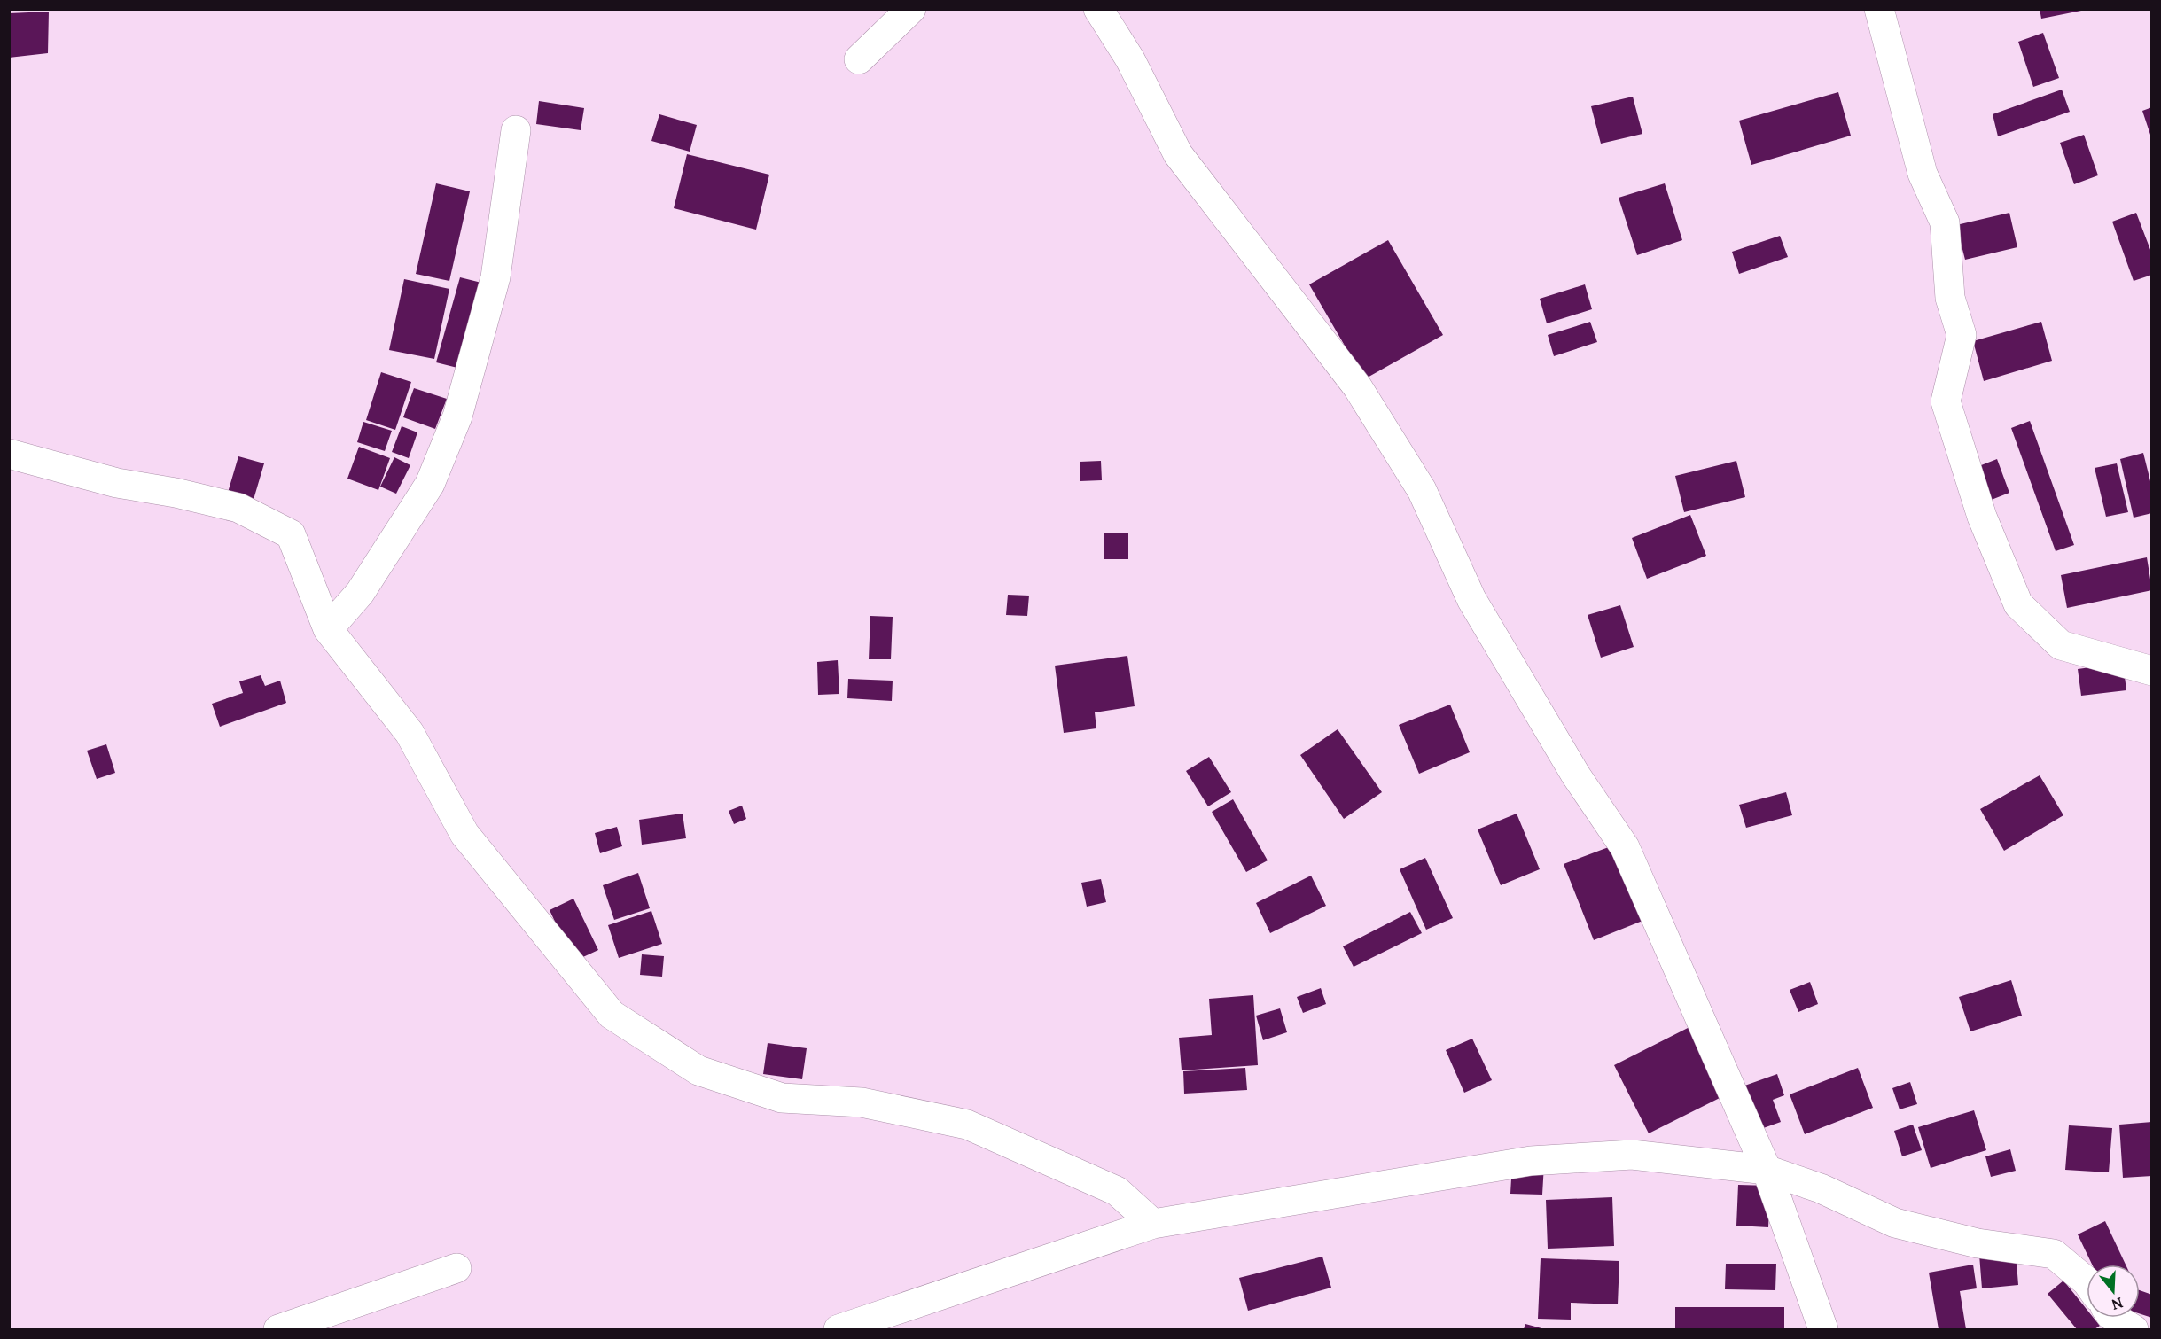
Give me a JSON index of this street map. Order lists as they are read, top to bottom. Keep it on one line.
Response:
{"north":"bottom"}
